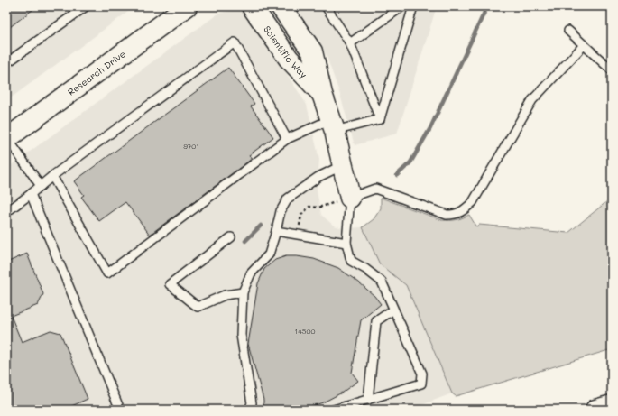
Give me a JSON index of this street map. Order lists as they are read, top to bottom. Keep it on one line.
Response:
{"streets":{"main road":["Scientific Way","Research Drive"]},"house_numbers":["9701","14500"]}
